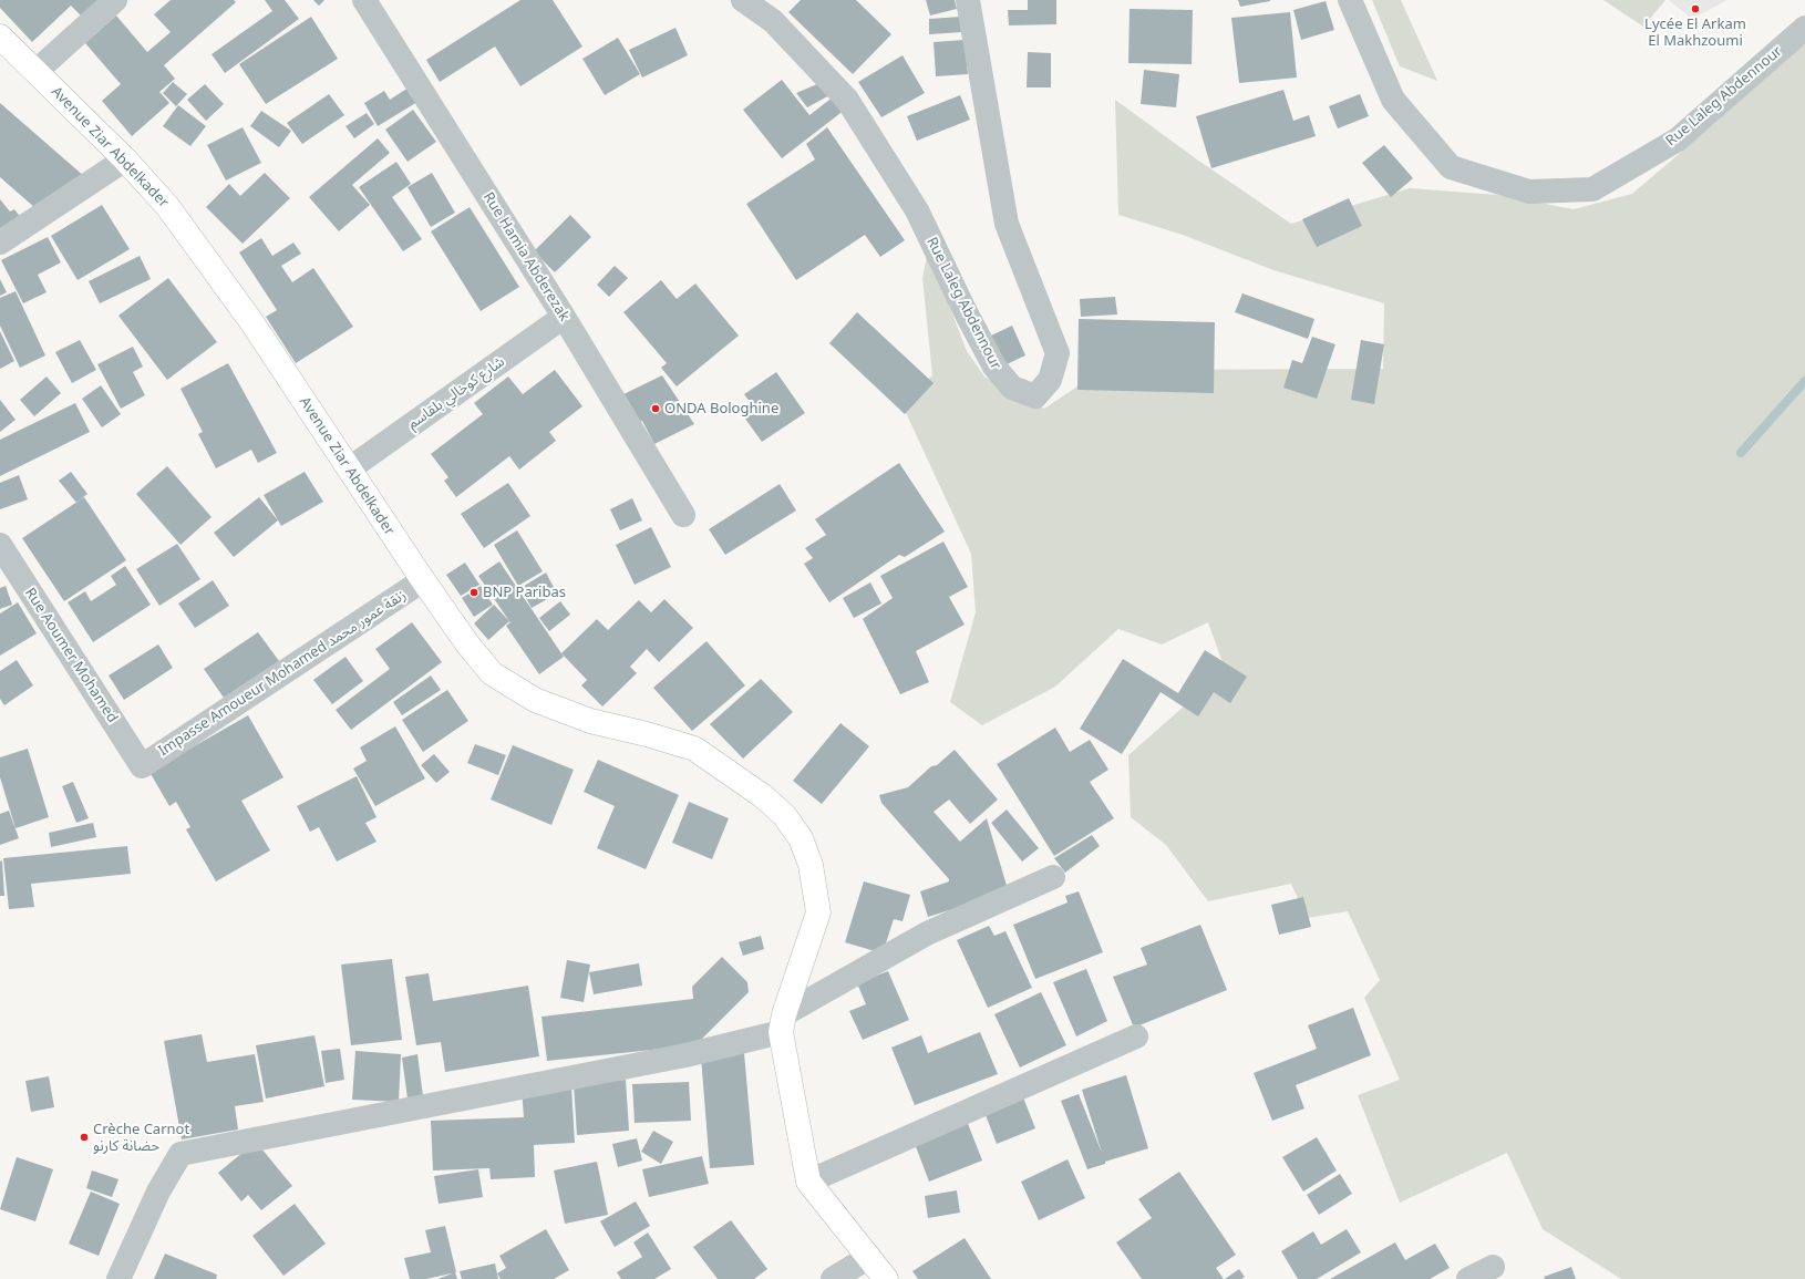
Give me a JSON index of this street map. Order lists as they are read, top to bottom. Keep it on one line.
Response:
{"streets":{"main road":["Avenue Ziar Abdelkader"],"street":["Rue Laleg Abdennour","Rue Hamia Abderezak","شارع كوخالي بلقاسم","Rue Aoumer Mohamed","Impasse Amoueur Mohamed زنقة عمور محمد"]},"crossings":[["Avenue Ziar Abdelkader","شارع كوخالي بلقاسم"],["Avenue Ziar Abdelkader","Impasse Amoueur Mohamed زنقة عمور محمد"],["Rue Hamia Abderezak","شارع كوخالي بلقاسم"],["Rue Aoumer Mohamed","Impasse Amoueur Mohamed زنقة عمور محمد"]],"places":["Lycée El Arkam El Makhzoumi","ONDA Bologhine","BNP Paribas","Crèche Carnot حضانة كارنو"]}
